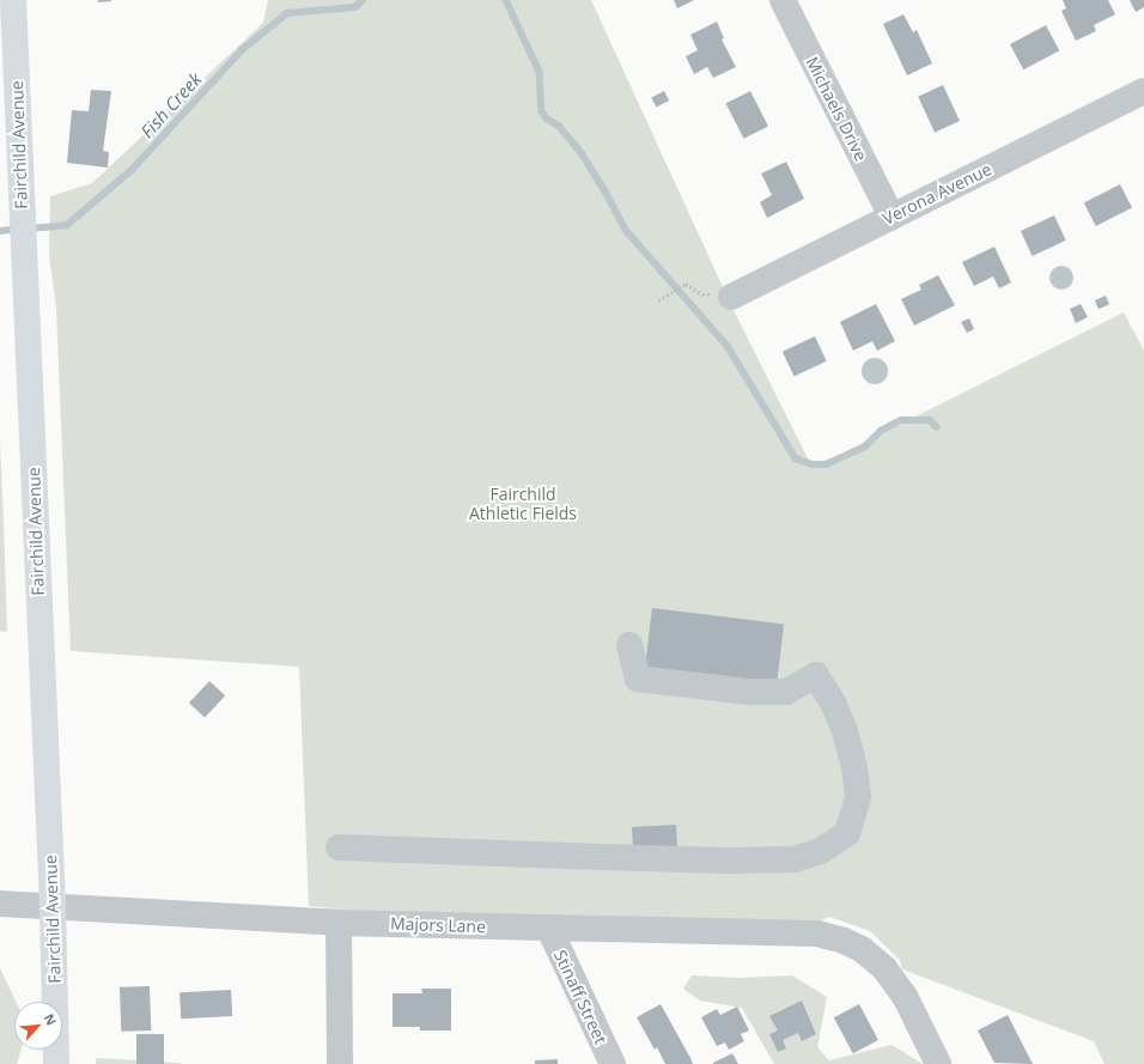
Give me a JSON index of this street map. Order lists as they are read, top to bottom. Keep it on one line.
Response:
{"streets":{"main road":["Fairchild Avenue"],"street":["Michaels Drive","Verona Avenue","Majors Lane","Stinaff Street"]},"crossings":[["Michaels Drive","Verona Avenue"],["Fairchild Avenue","Majors Lane"],["Majors Lane","Stinaff Street"]],"water":["Fish Creek"],"parks":["Fairchild Athletic Fields"],"north":"top right"}
